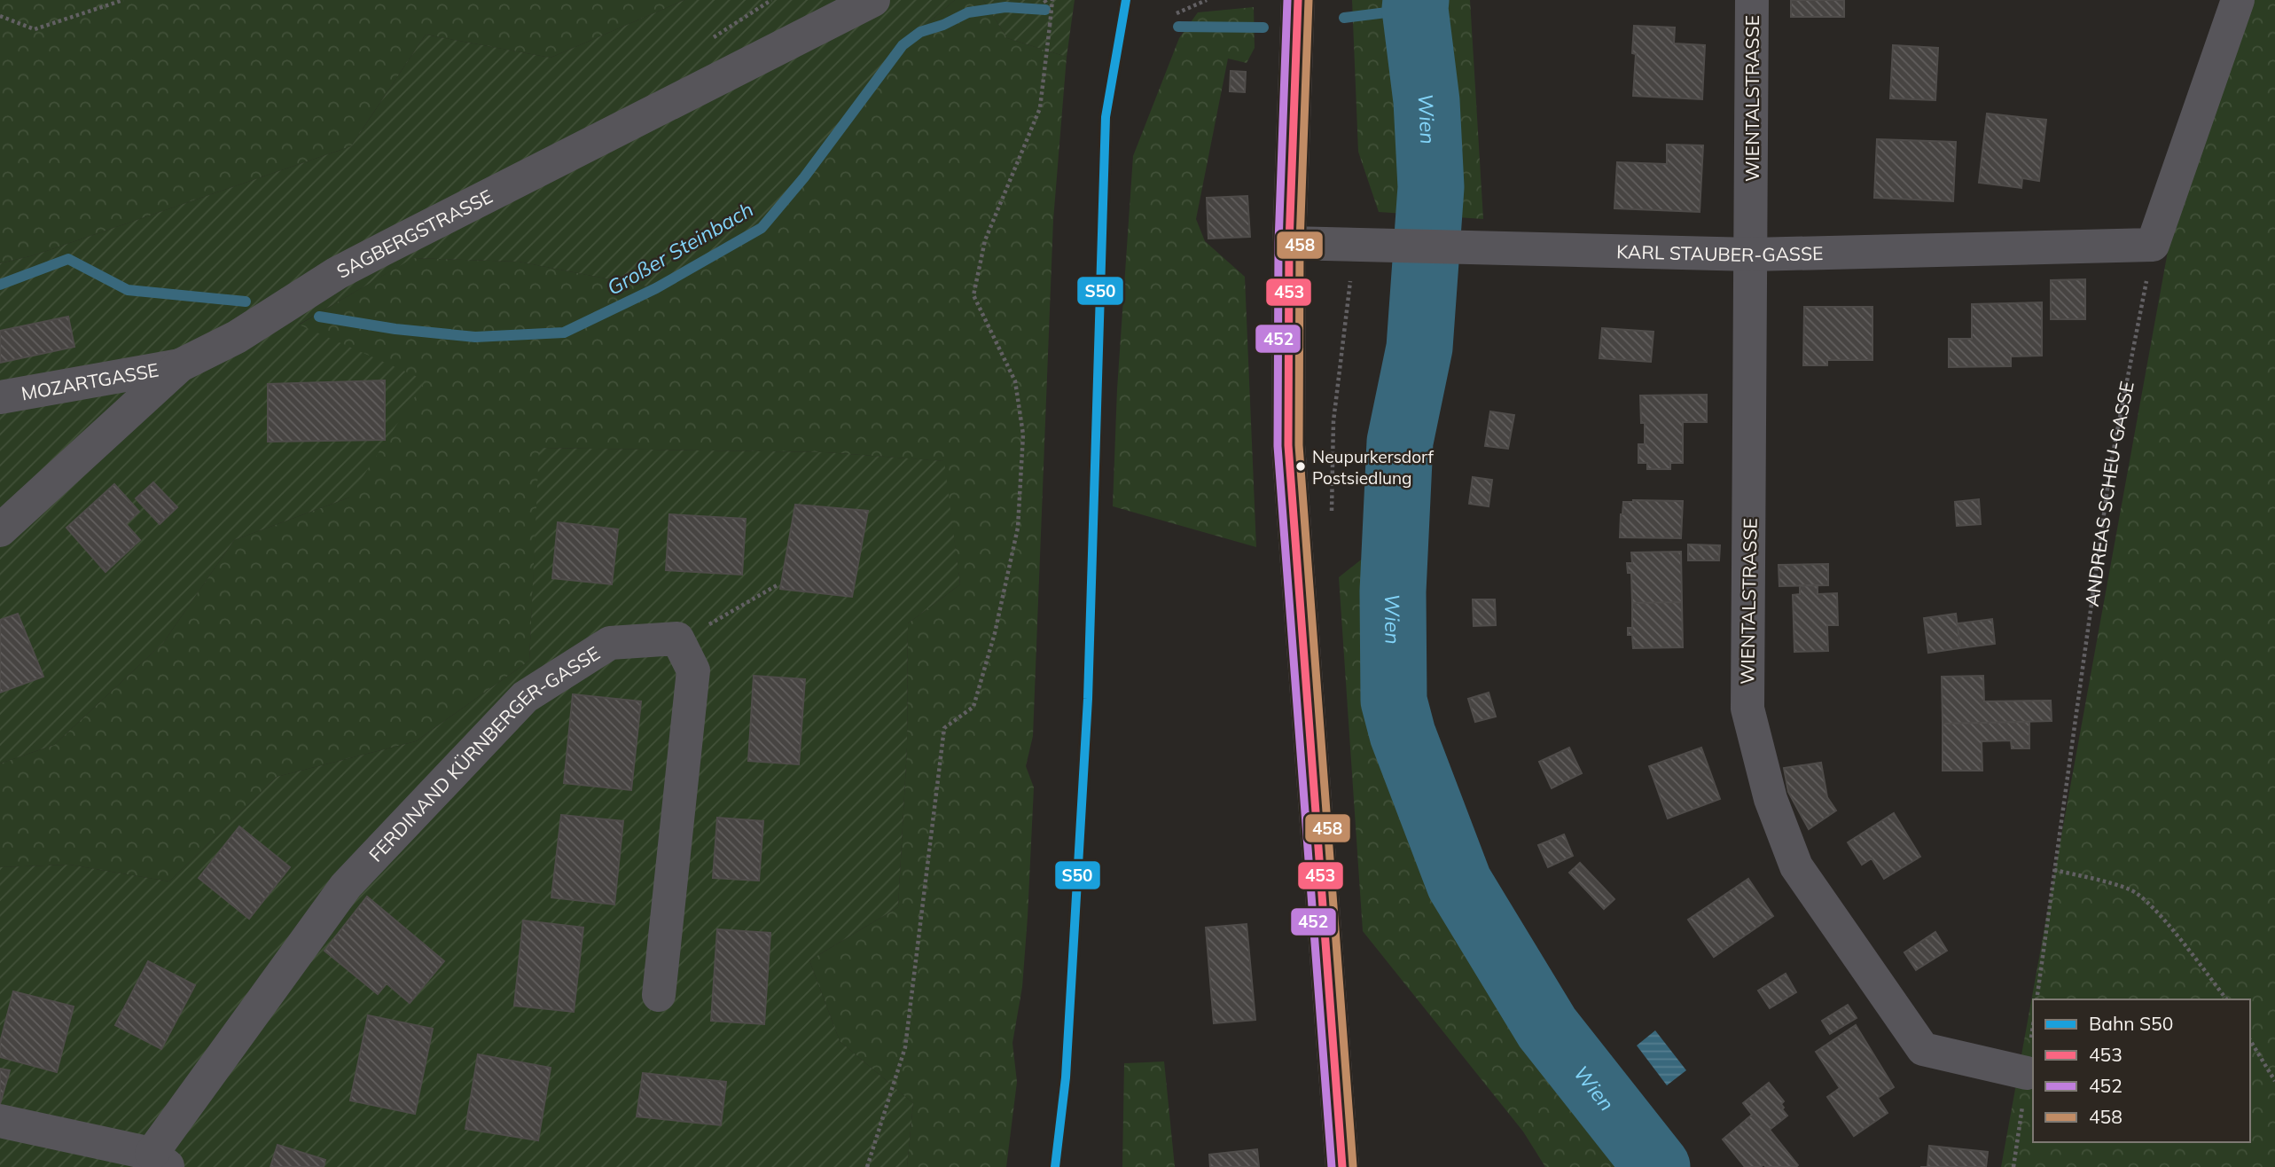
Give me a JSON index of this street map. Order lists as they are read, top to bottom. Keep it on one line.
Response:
{"streets":{"street":["WIENTALSTRASSE","SAGBERGSTRASSE","KARL STAUBER-GASSE","MOZARTGASSE","FERDINAND KÜRNBERGER-GASSE"],"path":["ANDREAS SCHEU-GASSE"]},"crossings":[["WIENTALSTRASSE","KARL STAUBER-GASSE"],["SAGBERGSTRASSE","MOZARTGASSE"],["KARL STAUBER-GASSE","ANDREAS SCHEU-GASSE"]],"water":["Wien","Großer Steinbach"],"places":["Neupurkersdorf Postsiedlung"],"lines":["rail line S50","transit line 453","transit line 452","transit line 458"],"legend":["Bahn S50","453","452","458"]}
